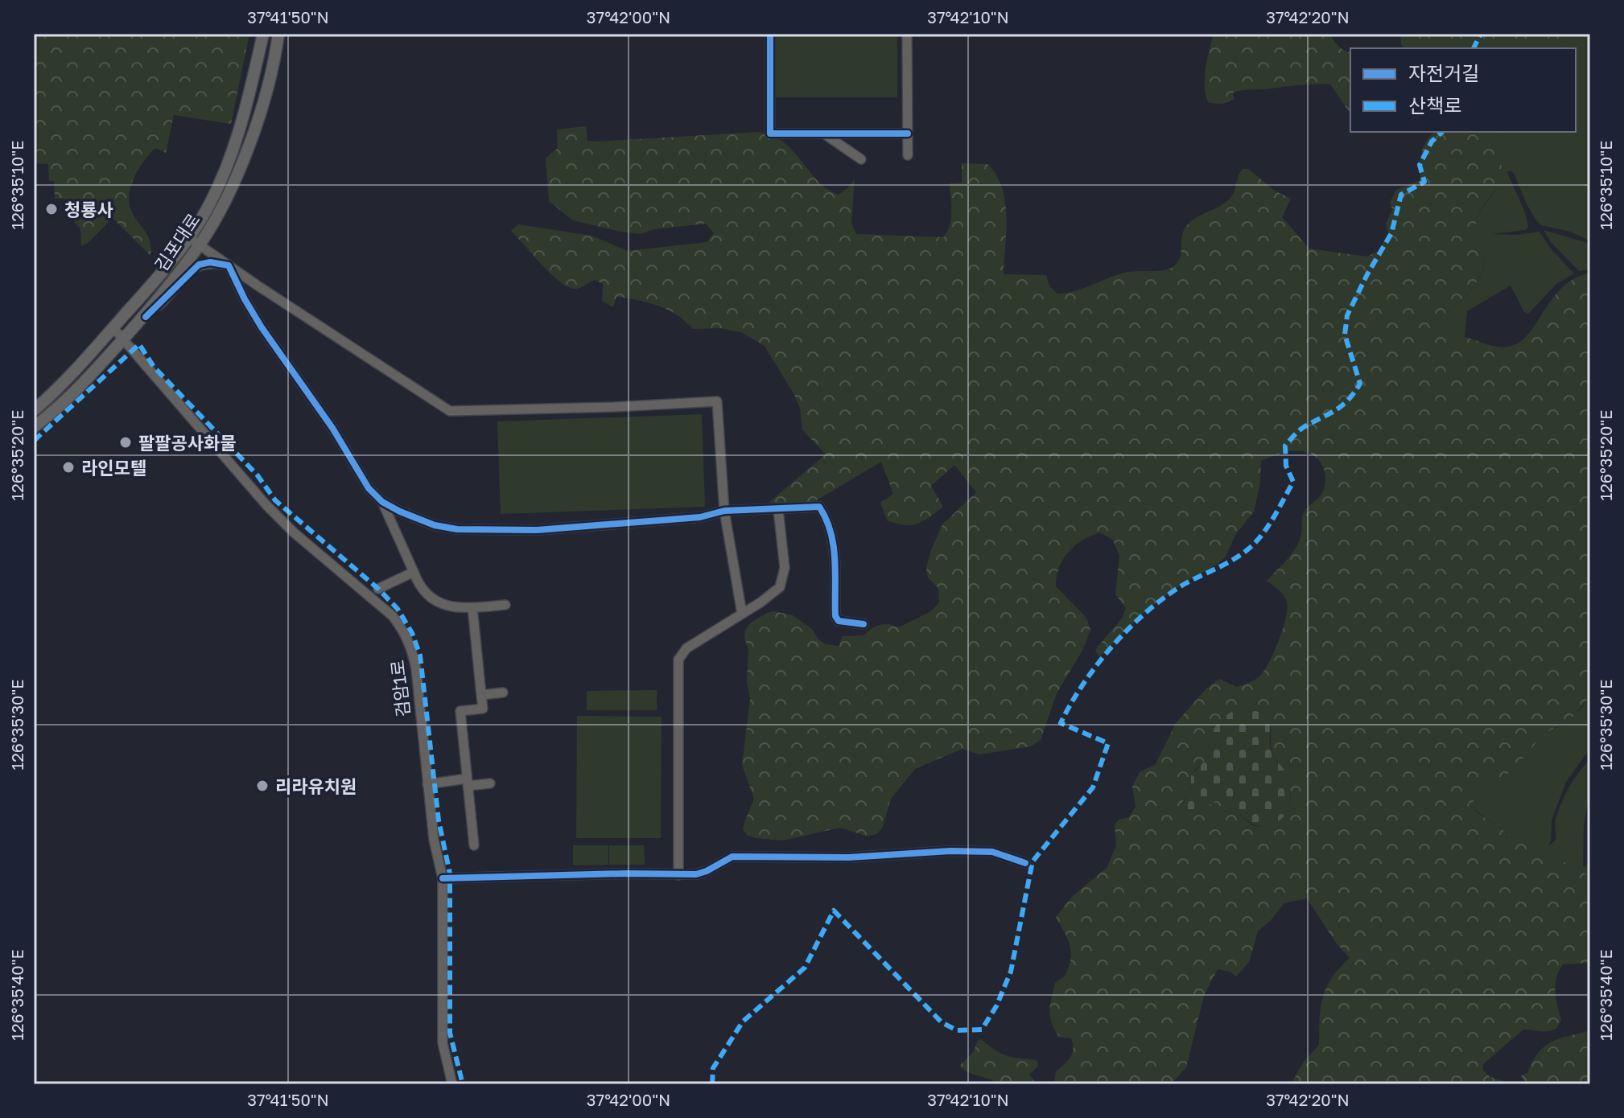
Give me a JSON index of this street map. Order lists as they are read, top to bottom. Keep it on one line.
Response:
{"streets":{"main road":["김포대로"],"street":["검암1로"]},"crossings":[["김포대로","검암1로"]],"places":["청룡사","팔팔공사화물","라인모텔","리라유치원"],"legend":["자전거길","산책로"],"coordinates":["37°41'50\"N","37°42'00\"N","37°42'10\"N","37°42'20\"N","126°35'10\"E","126°35'20\"E","126°35'30\"E","126°35'40\"E"]}
